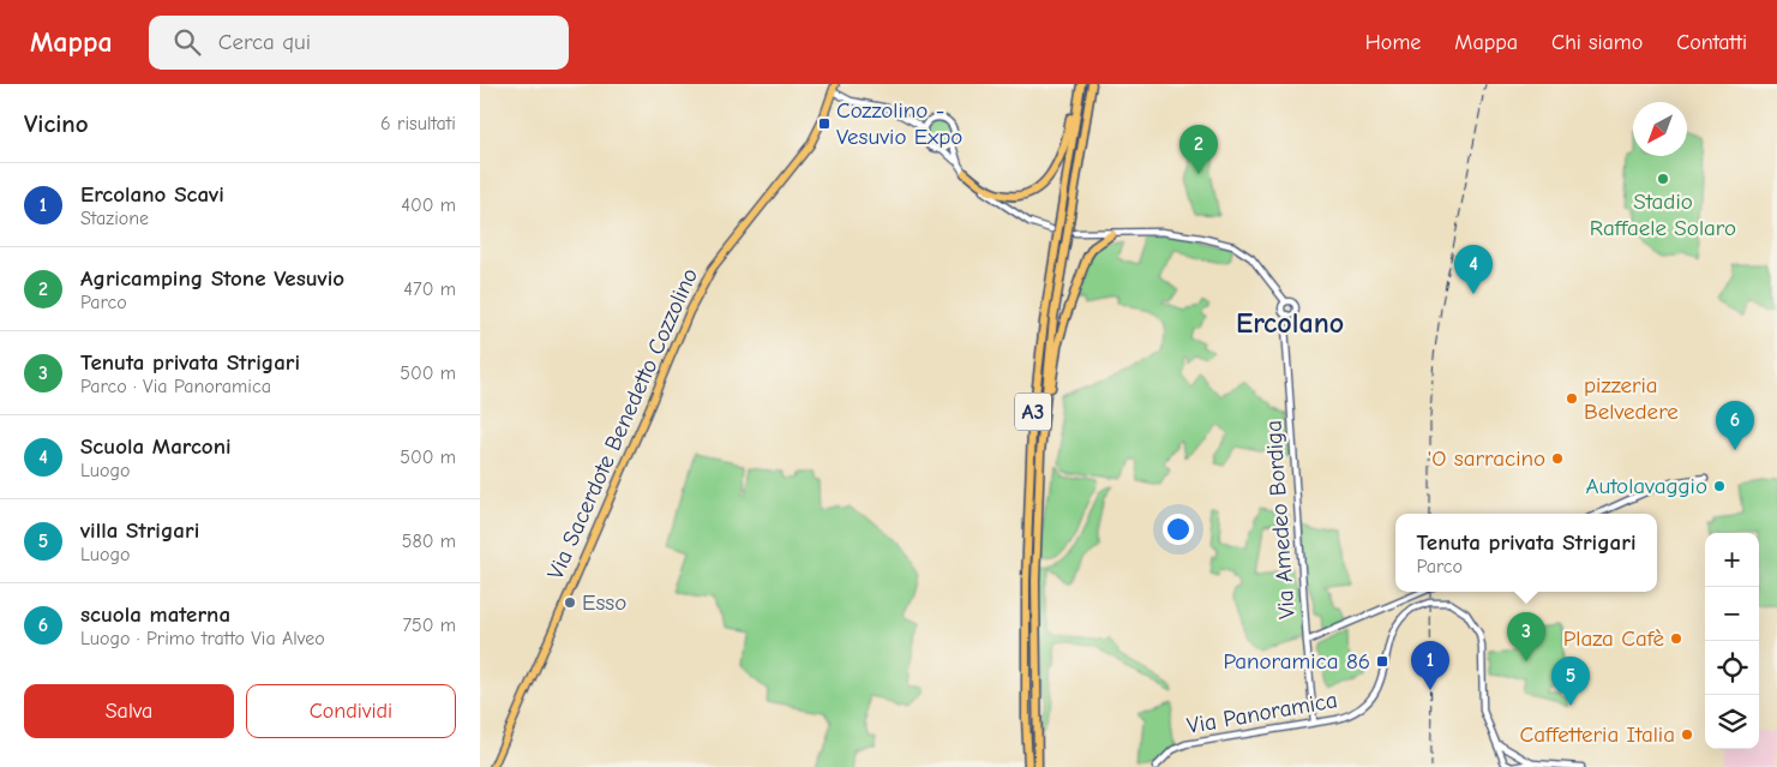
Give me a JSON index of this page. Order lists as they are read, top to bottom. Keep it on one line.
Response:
{"streets":{"highway":["A3"],"main road":["Via Sacerdote Benedetto Cozzolino"],"street":["Via Amedeo Bordiga","Via Panoramica"]},"crossings":[["Via Amedeo Bordiga","Via Panoramica"]],"districts":["Ercolano"],"places":{"transit":["Cozzolino - Vesuvio Expo","Panoramica 86"],"other":["Stadio Raffaele Solaro","pizzeria Belvedere","'O sarracino","Autolavaggio","Esso","Plaza Cafè","Caffetteria Italia"]},"north":"bottom left","page":{"header":"Mappa","search":"Cerca qui","nav":["Home","Mappa","Chi siamo","Contatti"],"heading":["Vicino","6 risultati"],"pins":["2","4","6","3","1","5"],"list":[{"mark":"1","name":"Ercolano Scavi","note":"Stazione","value":"400 m"},{"mark":"2","name":"Agricamping Stone Vesuvio","note":"Parco","value":"470 m"},{"mark":"3","name":"Tenuta privata Strigari","note":"Parco · Via Panoramica","value":"500 m"},{"mark":"4","name":"Scuola Marconi","note":"Luogo","value":"500 m"},{"mark":"5","name":"villa Strigari","note":"Luogo","value":"580 m"},{"mark":"6","name":"scuola materna","note":"Luogo · Primo tratto Via Alveo","value":"750 m"}],"popup":["Tenuta privata Strigari","Parco"],"map_buttons":["+","−"],"buttons":["Salva","Condividi"]}}
